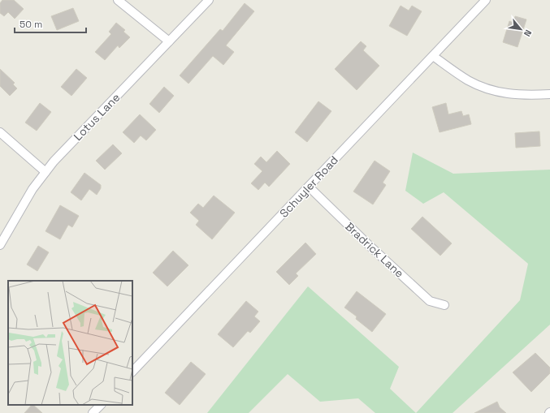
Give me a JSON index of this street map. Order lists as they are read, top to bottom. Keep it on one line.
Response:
{"streets":{"street":["Lotus Lane","Schuyler Road","Bradrick Lane"]},"crossings":[["Schuyler Road","Bradrick Lane"]],"scale_bar":"50 m","north":"bottom right"}
